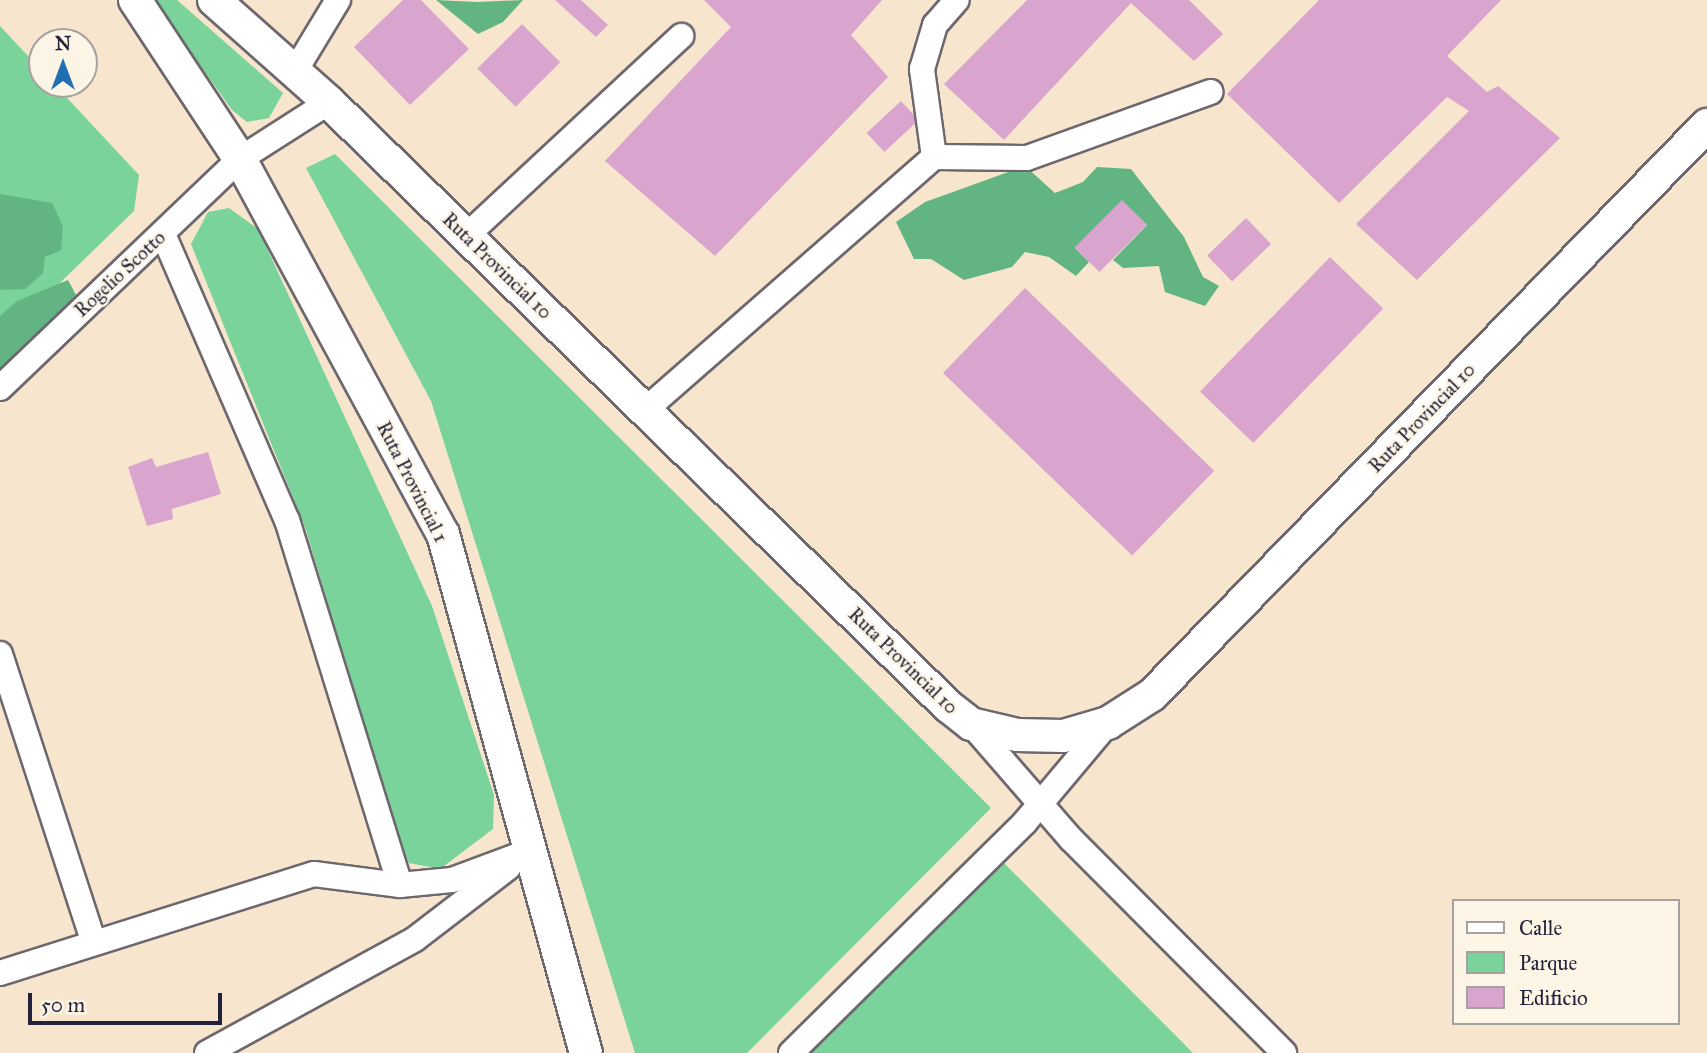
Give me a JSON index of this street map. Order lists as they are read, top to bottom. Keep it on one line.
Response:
{"streets":{"main road":["Ruta Provincial 10","Ruta Provincial 1"],"street":["Rogelio Scotto"]},"crossings":[["Ruta Provincial 10","Rogelio Scotto"],["Rogelio Scotto","Ruta Provincial 1"]],"legend":["Calle","Parque","Edificio"],"scale_bar":"50 m","north":"top"}
